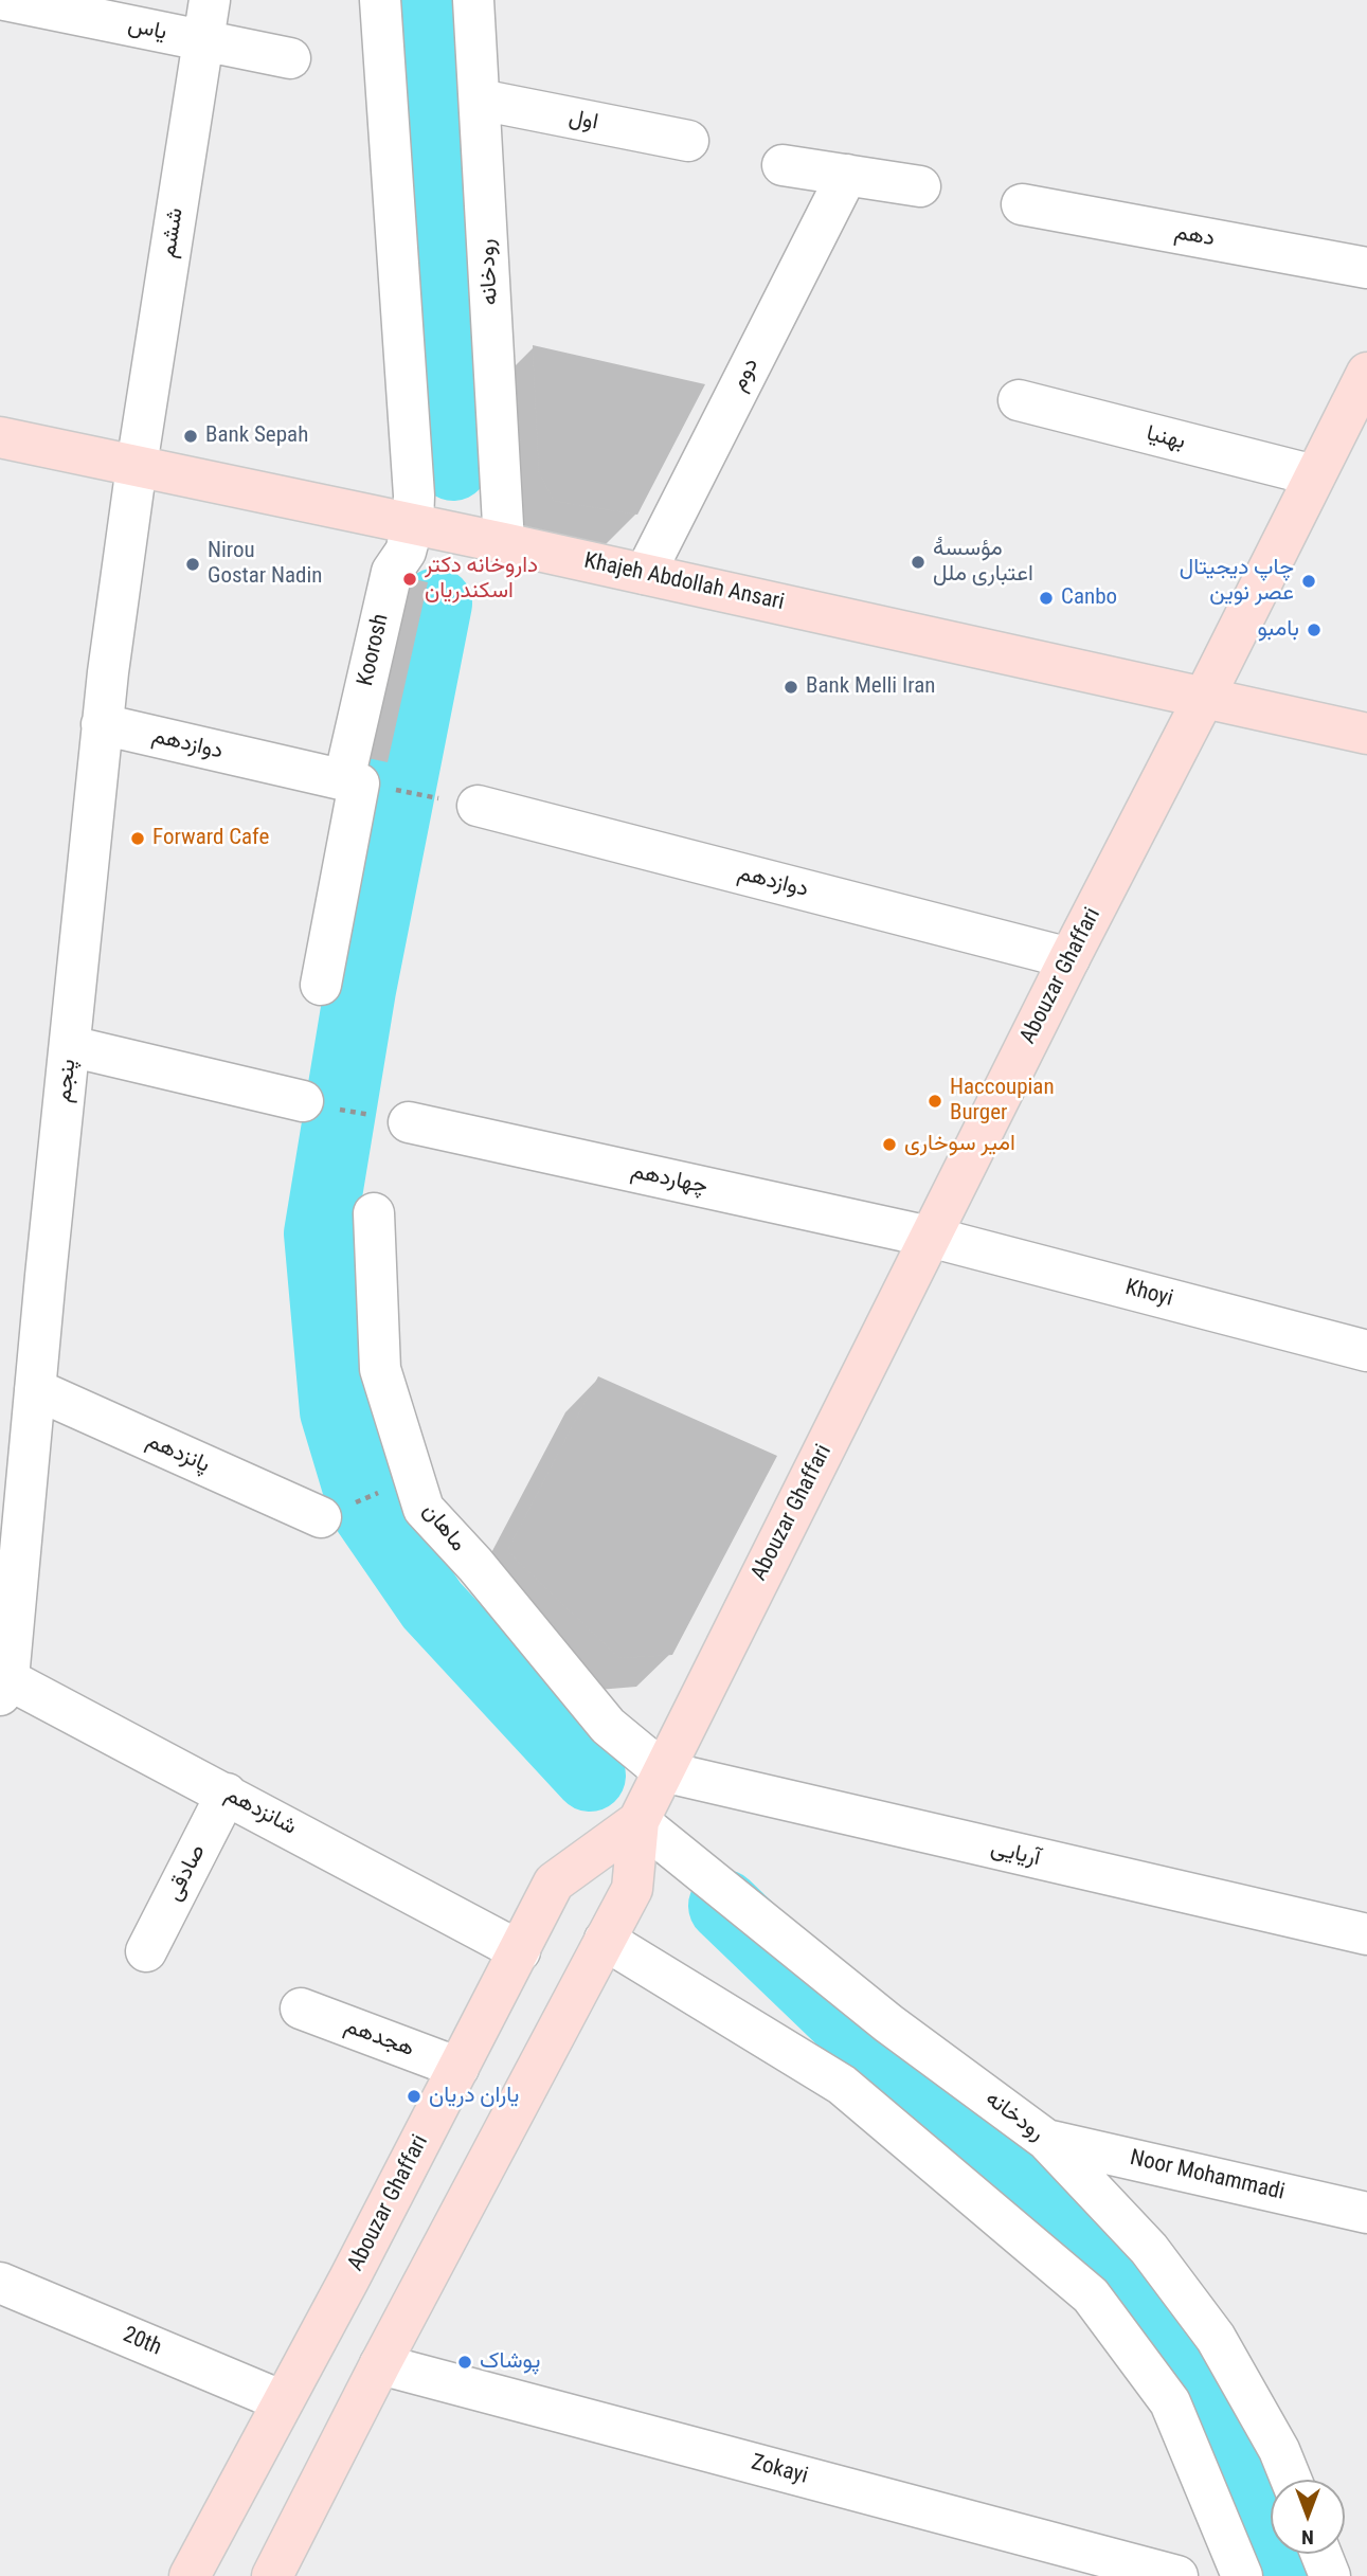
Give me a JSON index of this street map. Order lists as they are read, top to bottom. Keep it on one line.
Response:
{"streets":{"main road":["Khajeh Abdollah Ansari","Abouzar Ghaffari"],"street":["یاس","اول","ششم","دهم","رودخانه","دوم","بهنیا","Koorosh","دوازدهم","پنجم","چهاردهم","Khoyi","پانزدهم","ماهان","شانزدهم","آریایی","صادقی","هجدهم","Noor Mohammadi","20th","Zokayi"]},"crossings":[["یاس","ششم"],["اول","رودخانه"],["ششم","Khajeh Abdollah Ansari"],["ششم","پنجم"],["رودخانه","Khajeh Abdollah Ansari"],["رودخانه","Abouzar Ghaffari"],["رودخانه","Noor Mohammadi"],["دوم","Khajeh Abdollah Ansari"],["بهنیا","Abouzar Ghaffari"],["Khajeh Abdollah Ansari","Koorosh"],["Khajeh Abdollah Ansari","Abouzar Ghaffari"],["Khajeh Abdollah Ansari","پنجم"],["Koorosh","دوازدهم"],["دوازدهم","Abouzar Ghaffari"],["دوازدهم","پنجم"],["Abouzar Ghaffari","چهاردهم"],["Abouzar Ghaffari","Khoyi"],["Abouzar Ghaffari","ماهان"],["Abouzar Ghaffari","شانزدهم"],["Abouzar Ghaffari","آریایی"],["Abouzar Ghaffari","هجدهم"],["Abouzar Ghaffari","20th"],["Abouzar Ghaffari","Zokayi"],["پنجم","پانزدهم"],["پنجم","شانزدهم"],["چهاردهم","Khoyi"],["ماهان","آریایی"],["شانزدهم","صادقی"]],"places":["Bank Sepah","مؤسسهٔ اعتباری ملل","Nirou Gostar Nadin","داروخانه دکتر اسکندریان","چاپ دیجیتال عصر نوین","Canbo","بامبو","Bank Melli Iran","Forward Cafe","Haccoupian Burger","امیر سوخاری","یاران دریان","پوشاک"],"north":"bottom"}
